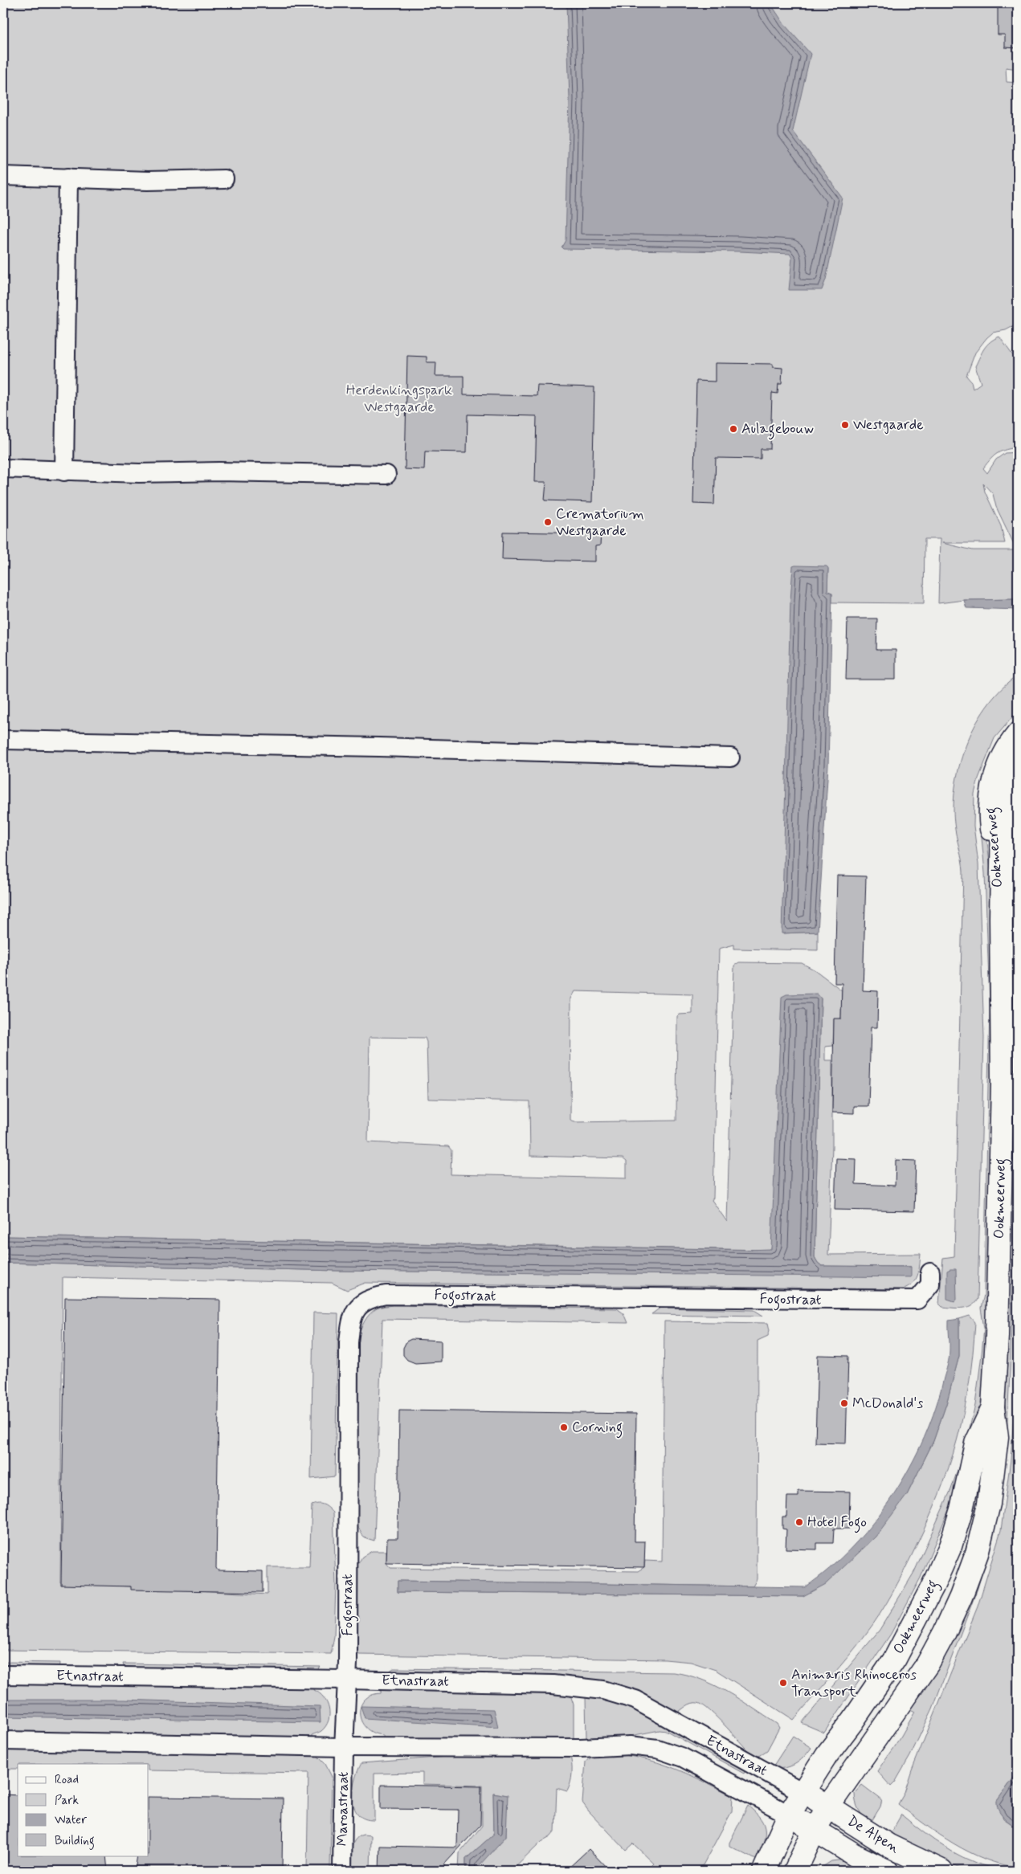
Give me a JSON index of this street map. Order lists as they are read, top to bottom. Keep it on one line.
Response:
{"streets":{"main road":["Ookmeerweg","De Alpen"],"street":["Fogostraat","Etnastraat","Maroastraat"]},"crossings":[["Ookmeerweg","Etnastraat"],["Ookmeerweg","De Alpen"],["Fogostraat","Etnastraat"],["Fogostraat","Maroastraat"],["Etnastraat","Maroastraat"],["Etnastraat","De Alpen"]],"parks":["Herdenkingspark Westgaarde"],"places":["Westgaarde","Aulagebouw","Crematorium Westgaarde","McDonald's","Corning","Hotel Fogo","Animaris Rhinoceros Transport"],"legend":["Road","Park","Water","Building"]}
